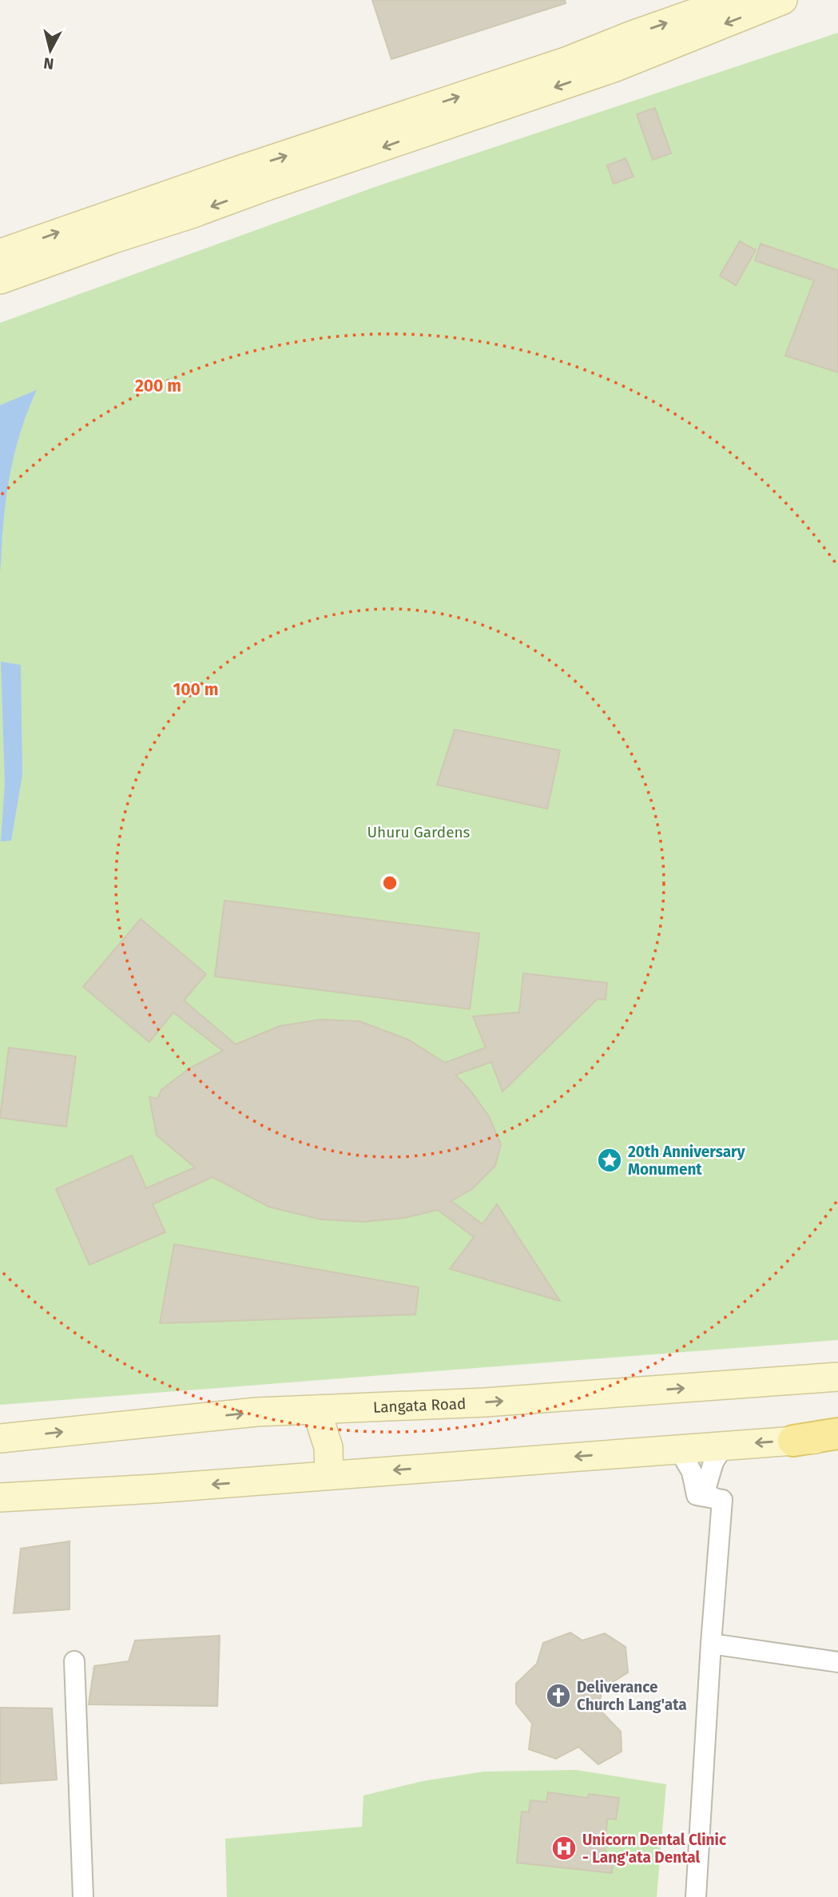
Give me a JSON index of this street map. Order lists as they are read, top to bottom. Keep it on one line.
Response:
{"streets":{"main road":["Langata Road"]},"parks":["Uhuru Gardens"],"places":{"place":["20th Anniversary Monument"],"church":["Deliverance Church Lang'ata"],"hospital":["Unicorn Dental Clinic - Lang'ata Dental"]},"north":"bottom","rings":["200 m","100 m"]}
